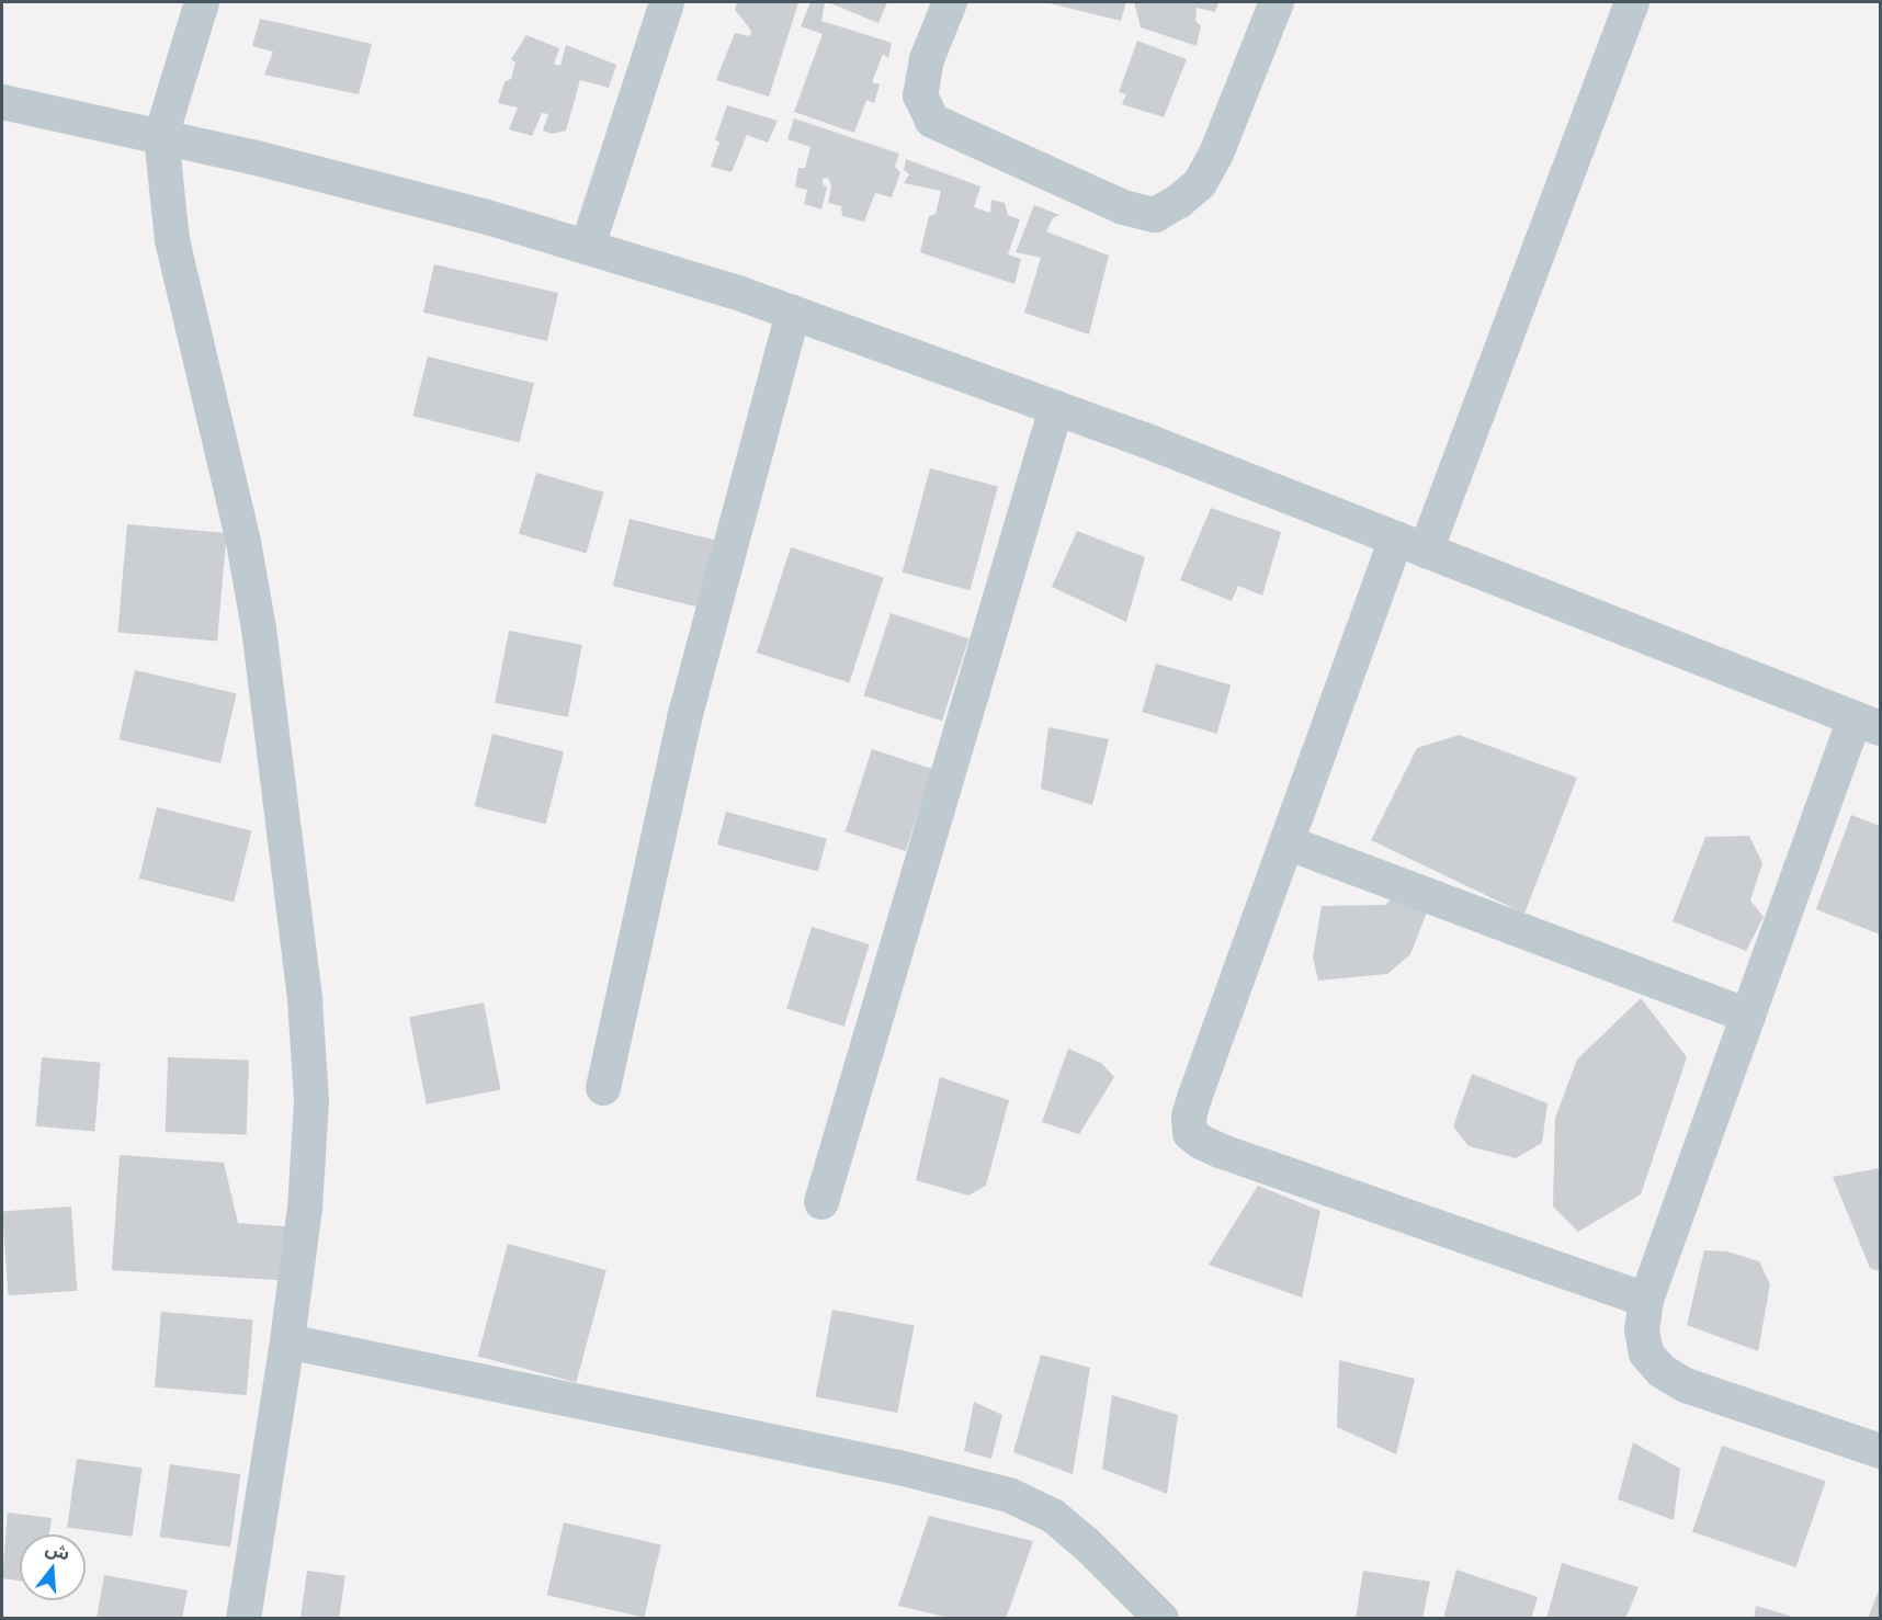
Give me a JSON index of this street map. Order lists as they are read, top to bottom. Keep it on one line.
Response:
{"north":"top"}
